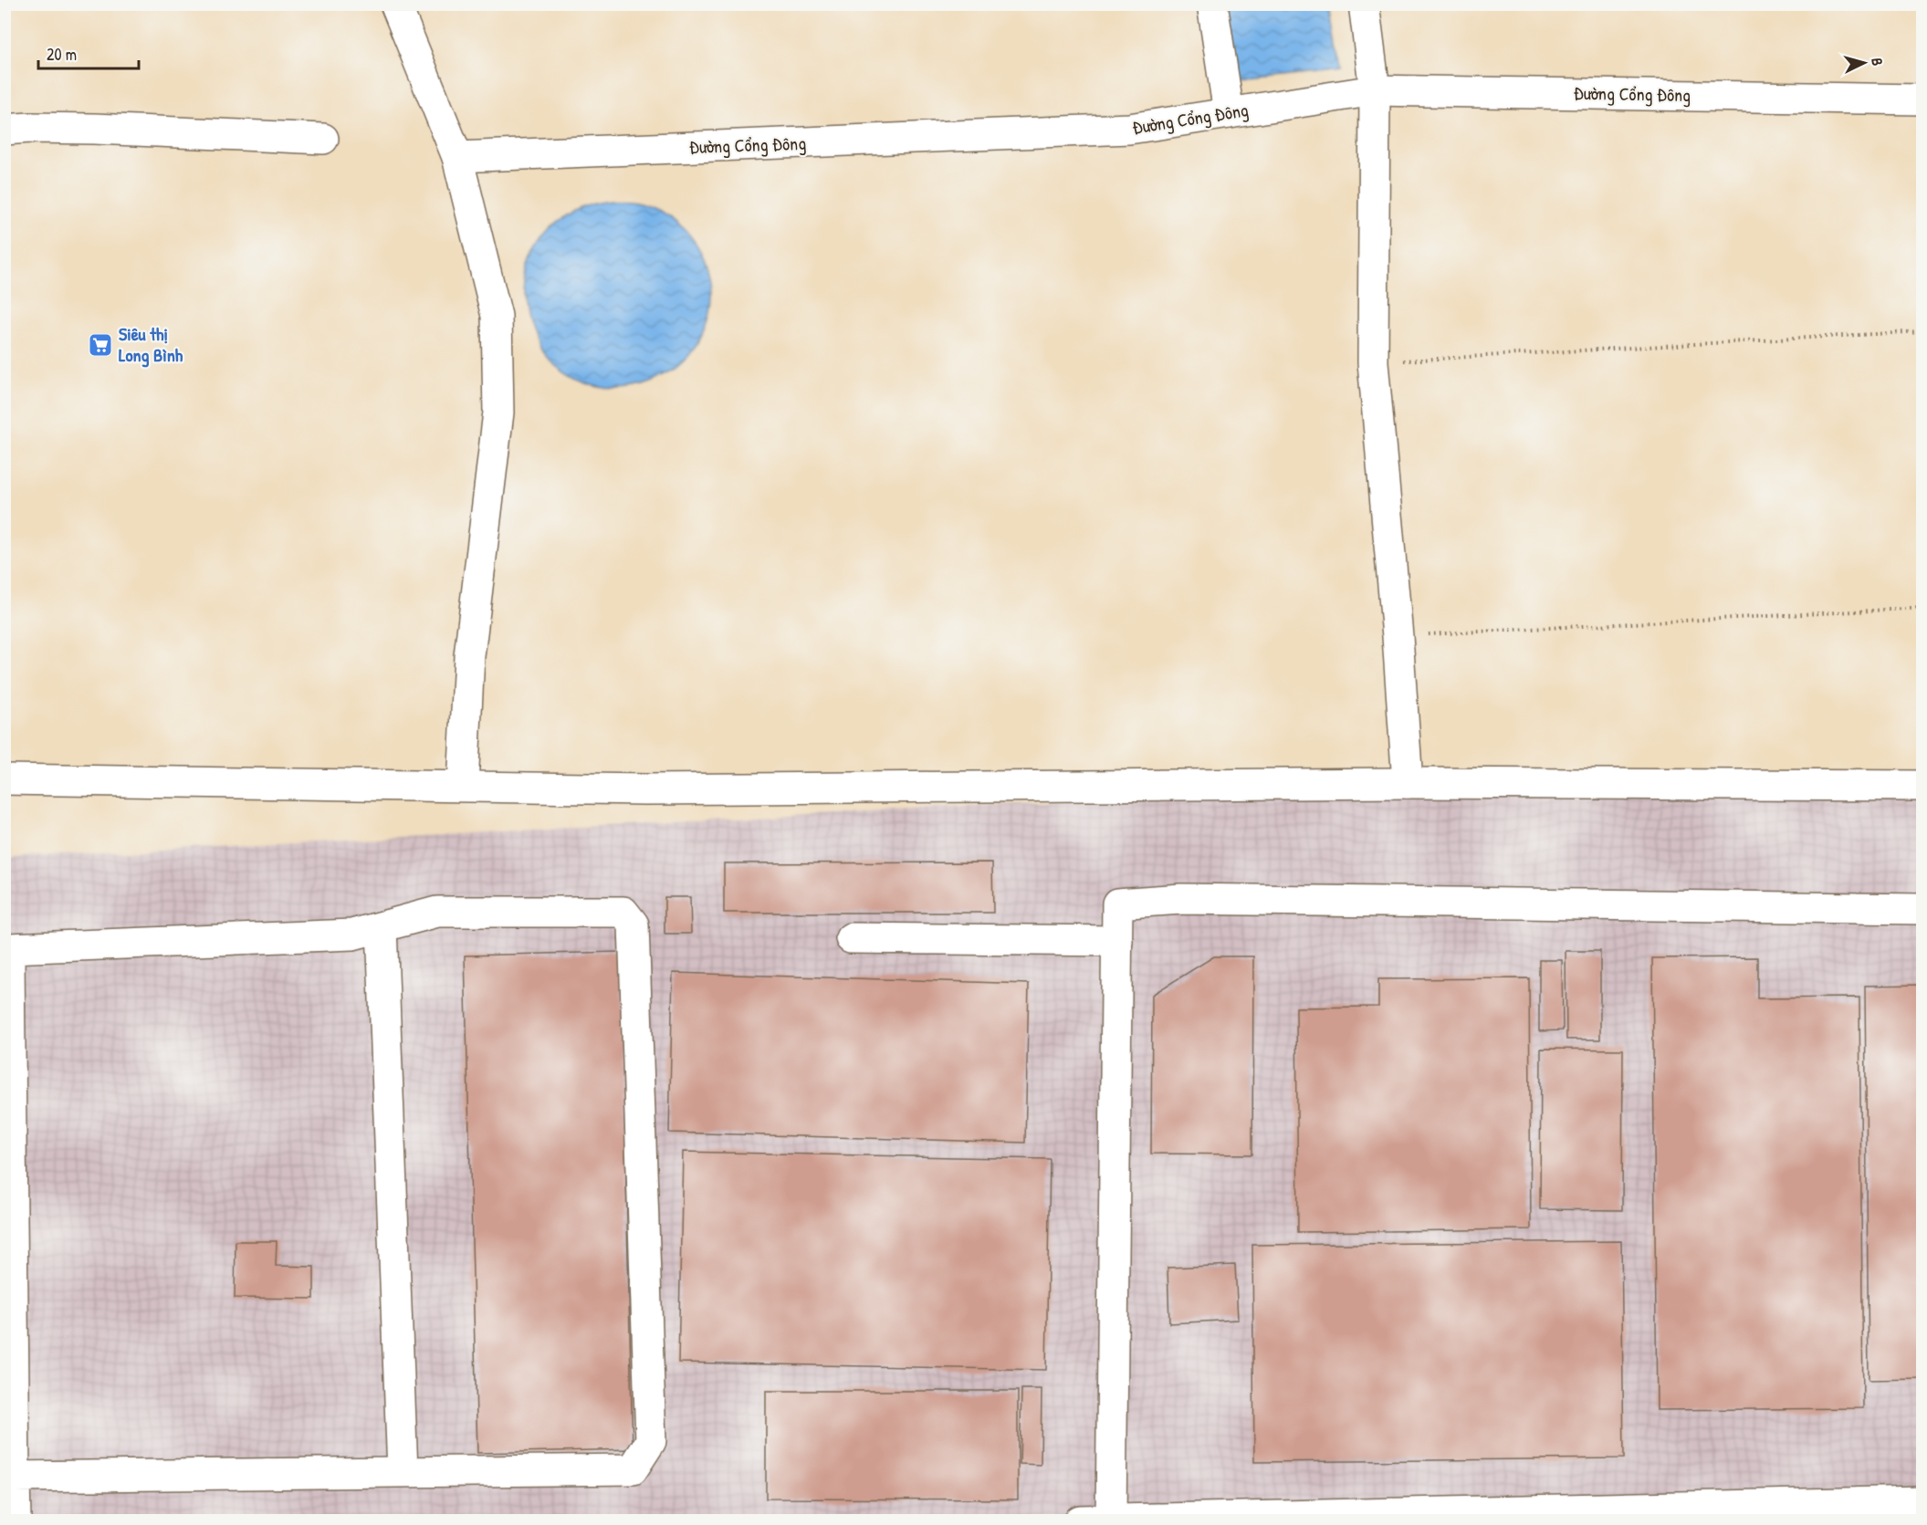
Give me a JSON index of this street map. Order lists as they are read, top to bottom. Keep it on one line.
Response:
{"streets":{"street":["Đường Cổng Đông"]},"places":{"supermarket":["Siêu thị Long Bình"]},"scale_bar":"20 m","north":"right"}
